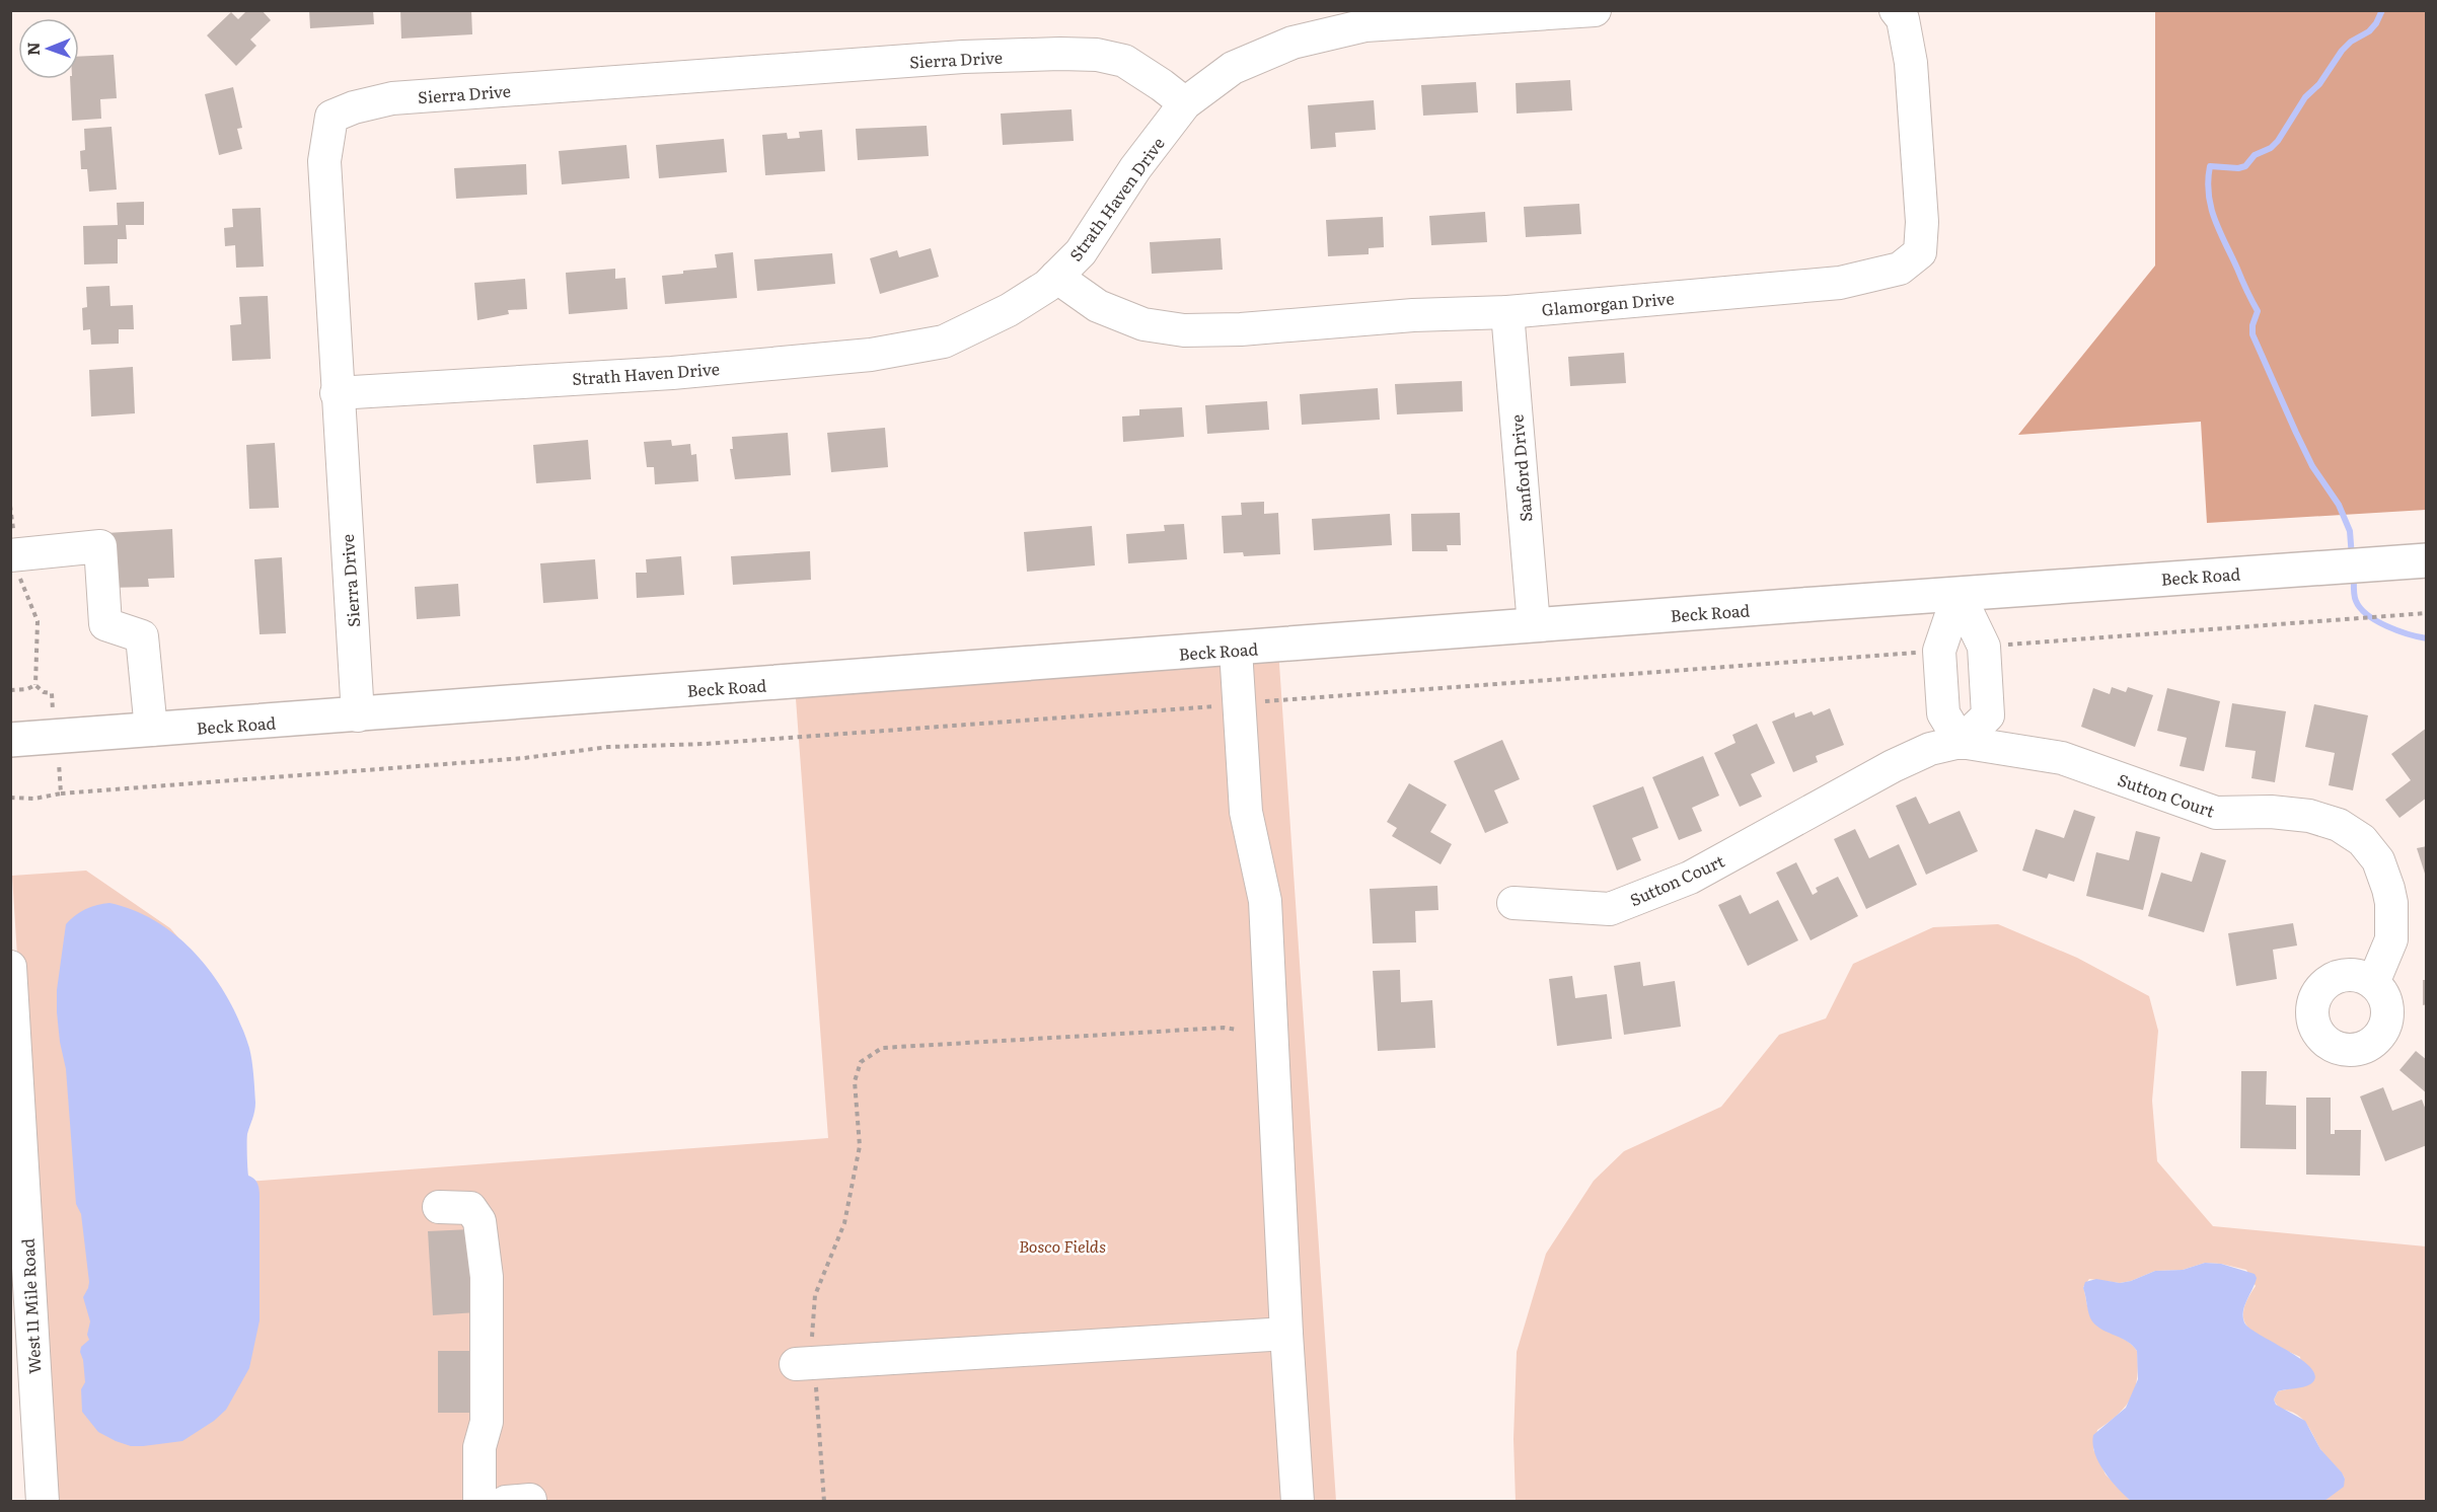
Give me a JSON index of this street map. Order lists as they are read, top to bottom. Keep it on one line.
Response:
{"streets":{"main road":["Beck Road"],"street":["Sierra Drive","Strath Haven Drive","Glamorgan Drive","Sanford Drive","Sutton Court","West 11 Mile Road"]},"crossings":[["Sierra Drive","Strath Haven Drive"],["Sierra Drive","Beck Road"],["Strath Haven Drive","Glamorgan Drive"],["Glamorgan Drive","Sanford Drive"],["Sanford Drive","Beck Road"]],"parks":["Bosco Fields"],"north":"left"}
